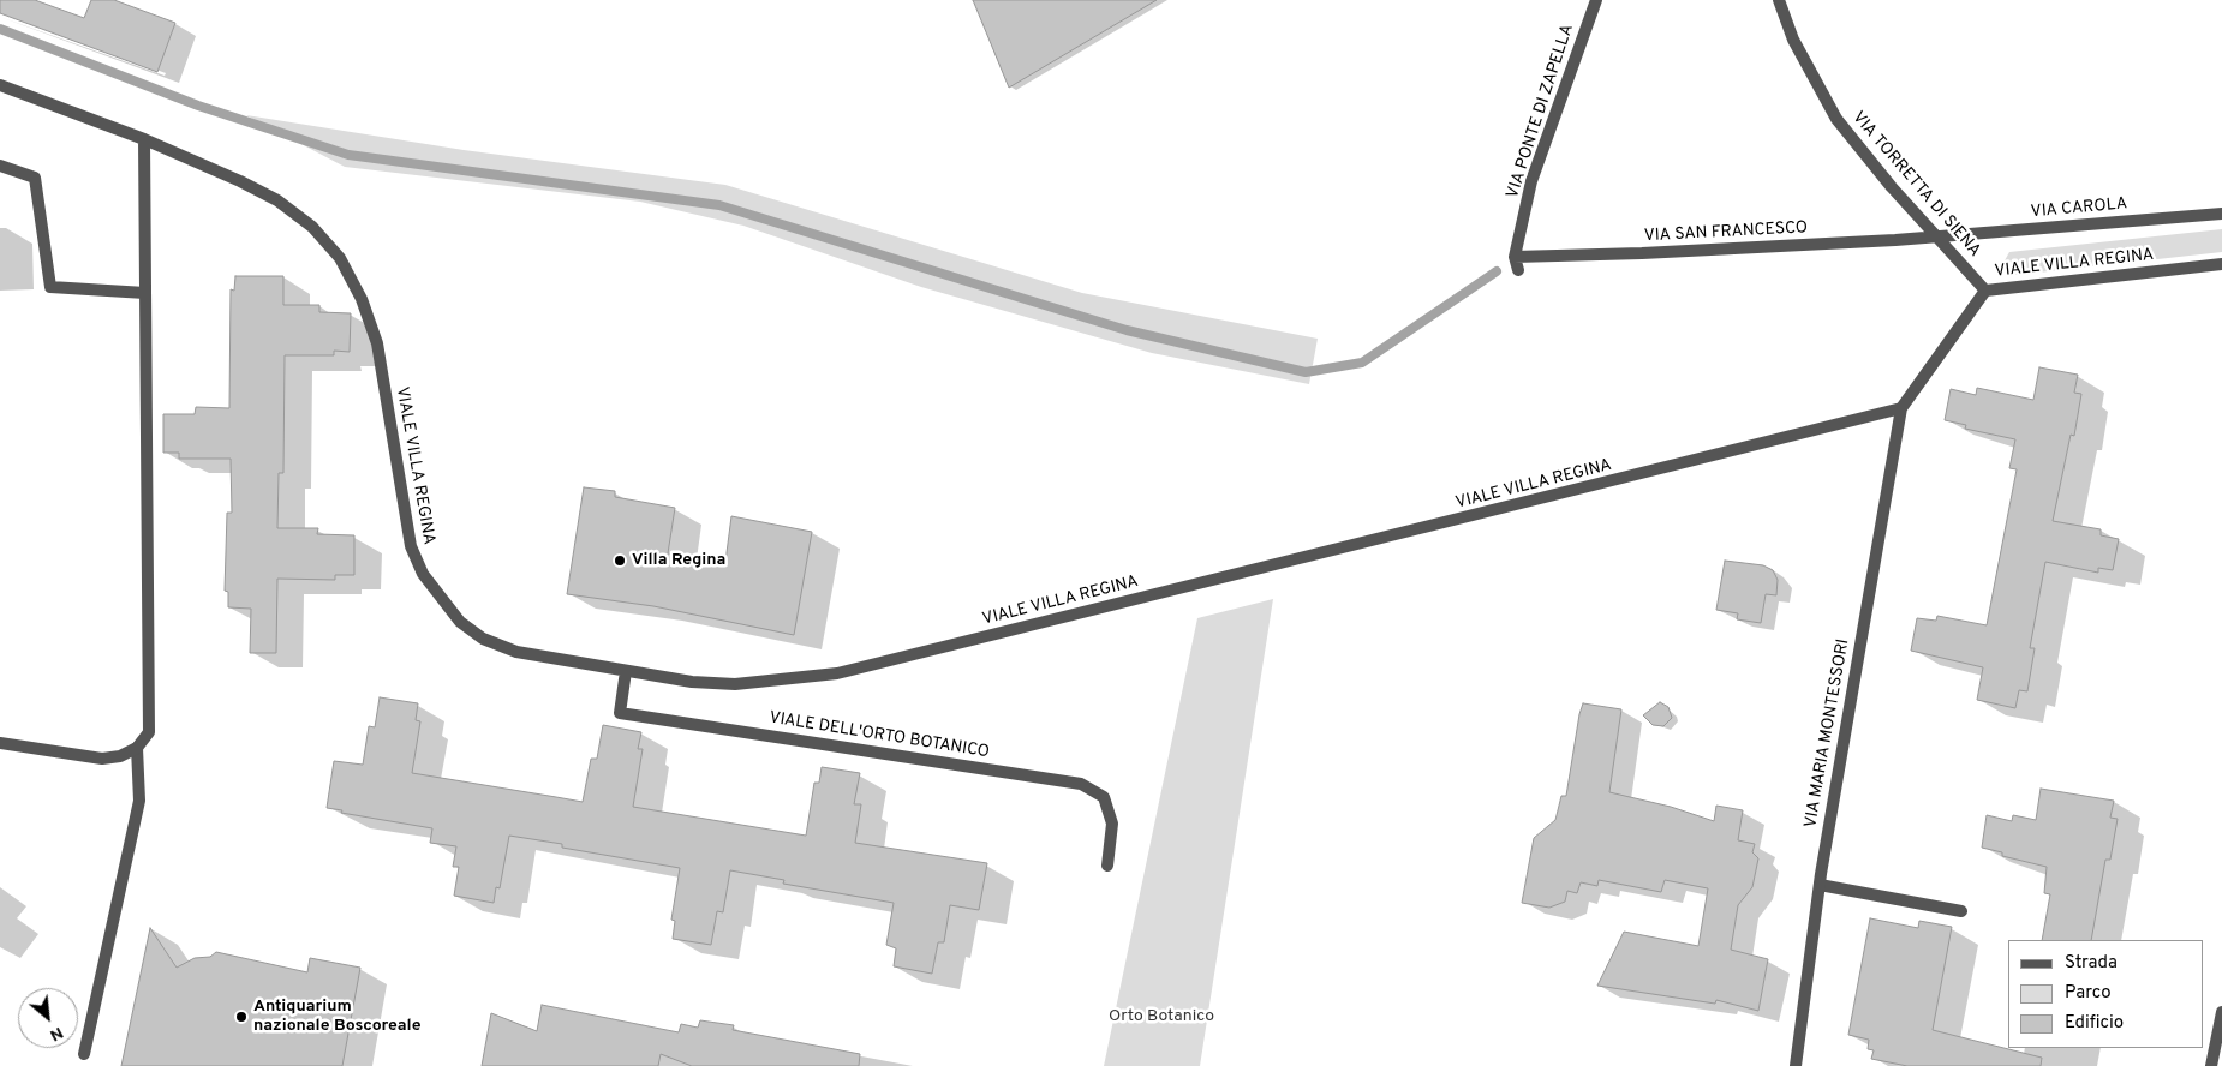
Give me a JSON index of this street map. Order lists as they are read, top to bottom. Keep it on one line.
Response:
{"streets":{"street":["VIA PONTE DI ZAPELLA","VIA TORRETTA DI SIENA","VIA CAROLA","VIA SAN FRANCESCO","VIALE VILLA REGINA","VIA MARIA MONTESSORI","VIALE DELL'ORTO BOTANICO"]},"crossings":[["VIA PONTE DI ZAPELLA","VIA SAN FRANCESCO"],["VIA TORRETTA DI SIENA","VIA CAROLA"],["VIA TORRETTA DI SIENA","VIA SAN FRANCESCO"],["VIA TORRETTA DI SIENA","VIALE VILLA REGINA"],["VIA CAROLA","VIA SAN FRANCESCO"],["VIALE VILLA REGINA","VIA MARIA MONTESSORI"],["VIALE VILLA REGINA","VIALE DELL'ORTO BOTANICO"]],"parks":["Orto Botanico"],"places":["Villa Regina","Antiquarium nazionale Boscoreale"],"legend":["Strada","Parco","Edificio"],"north":"bottom right"}
